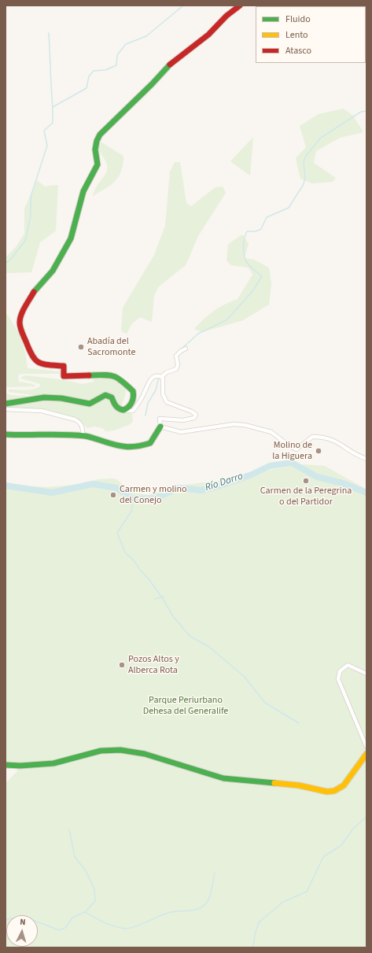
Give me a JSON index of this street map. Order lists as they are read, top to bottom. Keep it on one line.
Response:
{"water":["Río Darro"],"parks":["Parque Periurbano Dehesa del Generalife"],"places":["Abadía del Sacromonte","Molino de la Higuera","Carmen de la Peregrina o del Partidor","Carmen y molino del Conejo","Pozos Altos y Alberca Rota"],"legend":["Fluido","Lento","Atasco"],"north":"top"}
